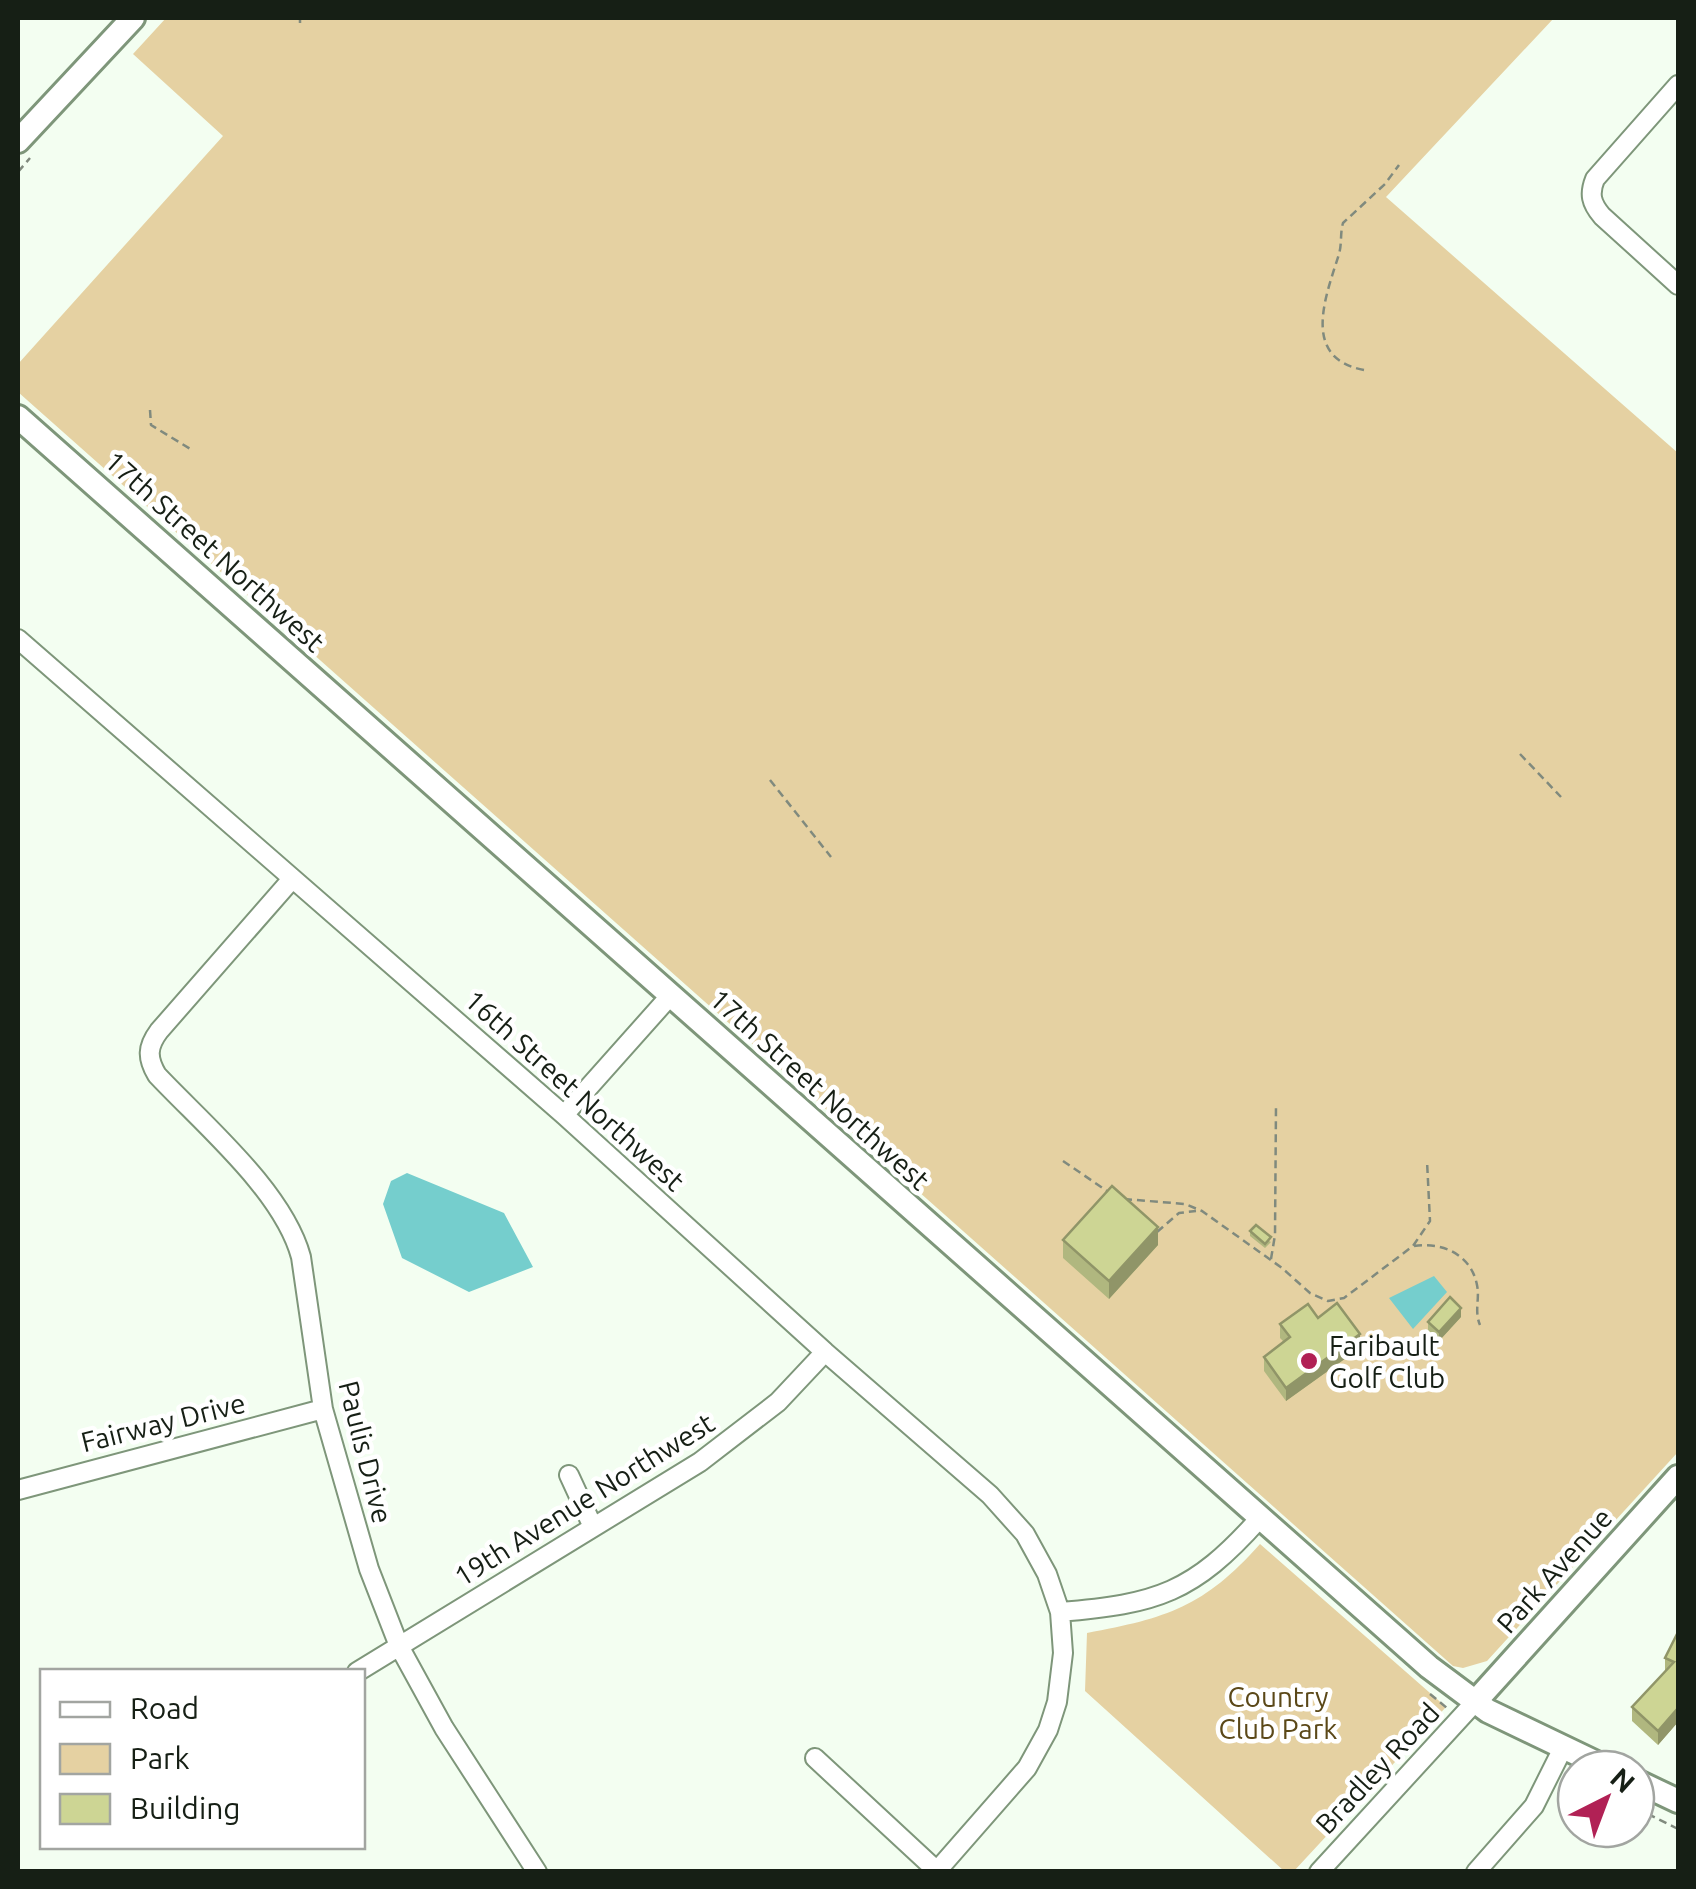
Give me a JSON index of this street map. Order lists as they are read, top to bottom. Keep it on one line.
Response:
{"streets":{"street":["17th Street Northwest","16th Street Northwest","Fairway Drive","Paulis Drive","19th Avenue Northwest","Park Avenue","Bradley Road"]},"crossings":[["17th Street Northwest","Park Avenue"],["17th Street Northwest","Bradley Road"],["16th Street Northwest","Paulis Drive"],["16th Street Northwest","19th Avenue Northwest"],["Fairway Drive","Paulis Drive"],["Paulis Drive","19th Avenue Northwest"],["Park Avenue","Bradley Road"]],"parks":["Country Club Park"],"places":["Faribault Golf Club"],"legend":["Road","Park","Building"],"north":"top right"}
